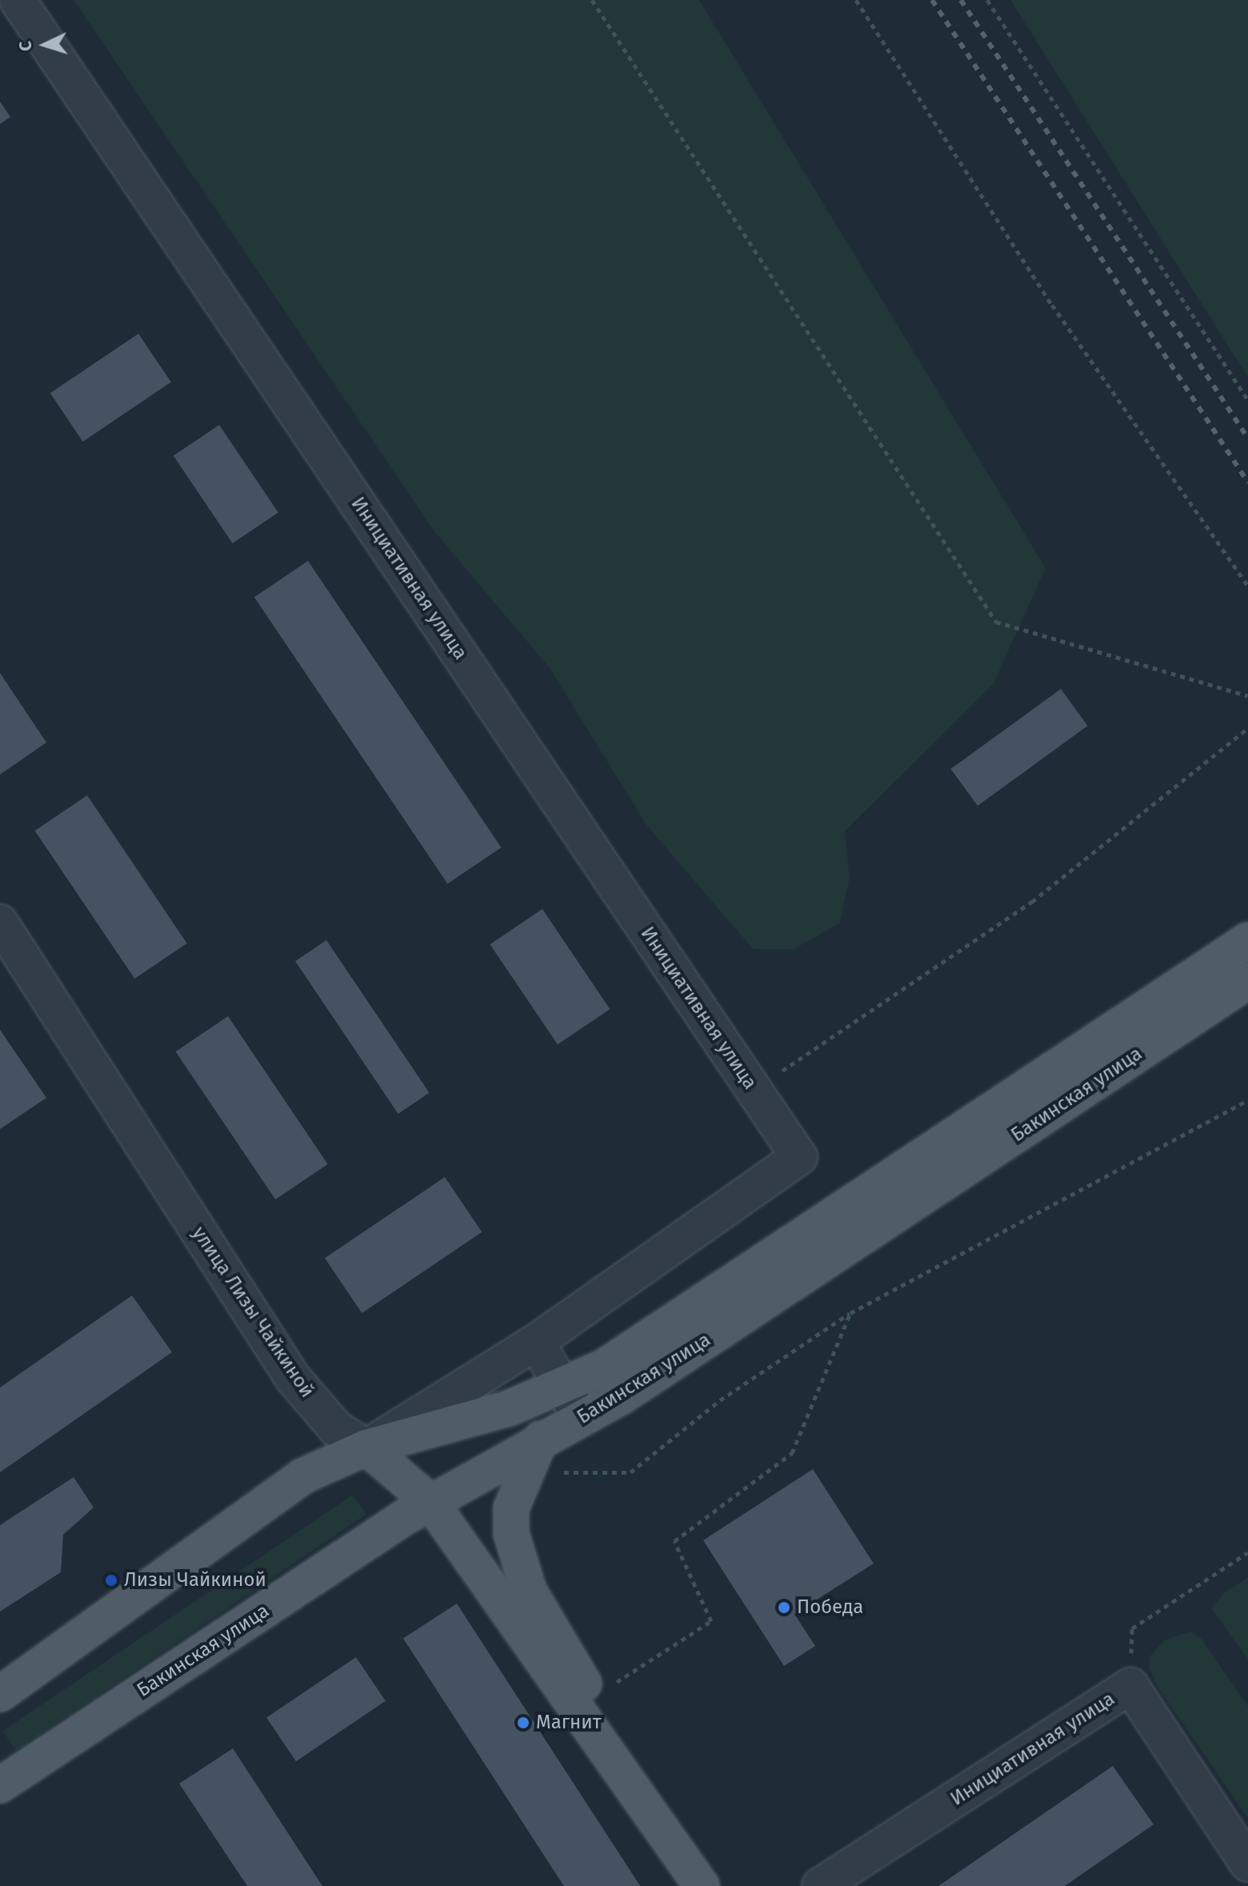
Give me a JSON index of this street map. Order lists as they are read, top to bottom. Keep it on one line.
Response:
{"streets":{"main road":["Бакинская улица","улица Лизы Чайкиной"],"street":["Инициативная улица"]},"crossings":[["Бакинская улица","улица Лизы Чайкиной"]],"places":["Лизы Чайкиной","Победа","Магнит"],"north":"left"}
